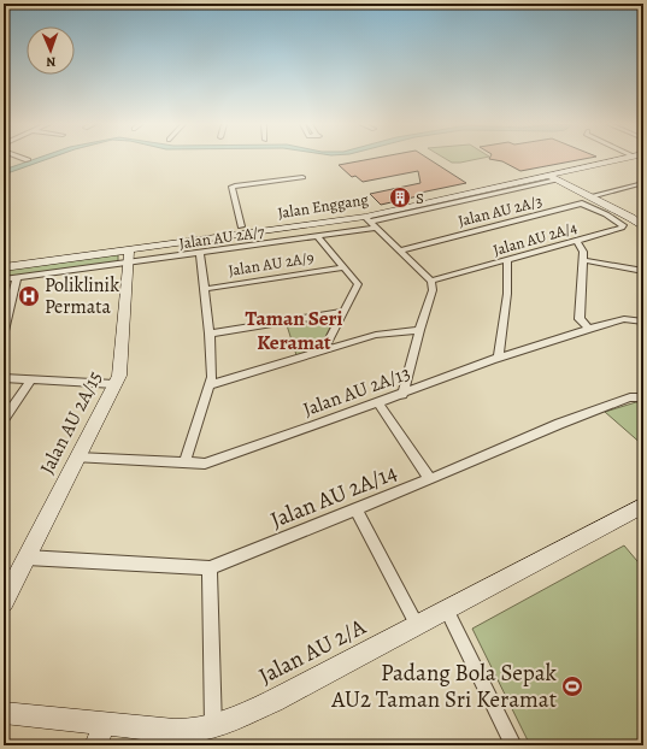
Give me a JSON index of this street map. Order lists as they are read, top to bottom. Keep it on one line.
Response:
{"streets":{"street":["Jalan Enggang","Jalan AU 2A/3","Jalan AU 2A/7","Jalan AU 2A/4","Jalan AU 2A/9","Jalan AU 2A/13","Jalan AU 2A/15","Jalan AU 2A/14","Jalan AU 2/A"]},"crossings":[["Jalan Enggang","Jalan AU 2A/7"],["Jalan Enggang","Jalan AU 2A/15"],["Jalan AU 2A/3","Jalan AU 2A/4"],["Jalan AU 2A/7","Jalan AU 2A/15"],["Jalan AU 2A/13","Jalan AU 2A/15"],["Jalan AU 2A/15","Jalan AU 2A/14"]],"districts":["Taman Seri Keramat"],"places":{"building":["S"],"hospital":["Poliklinik Permata"],"sports":["Padang Bola Sepak AU2 Taman Sri Keramat"]},"north":"bottom"}
